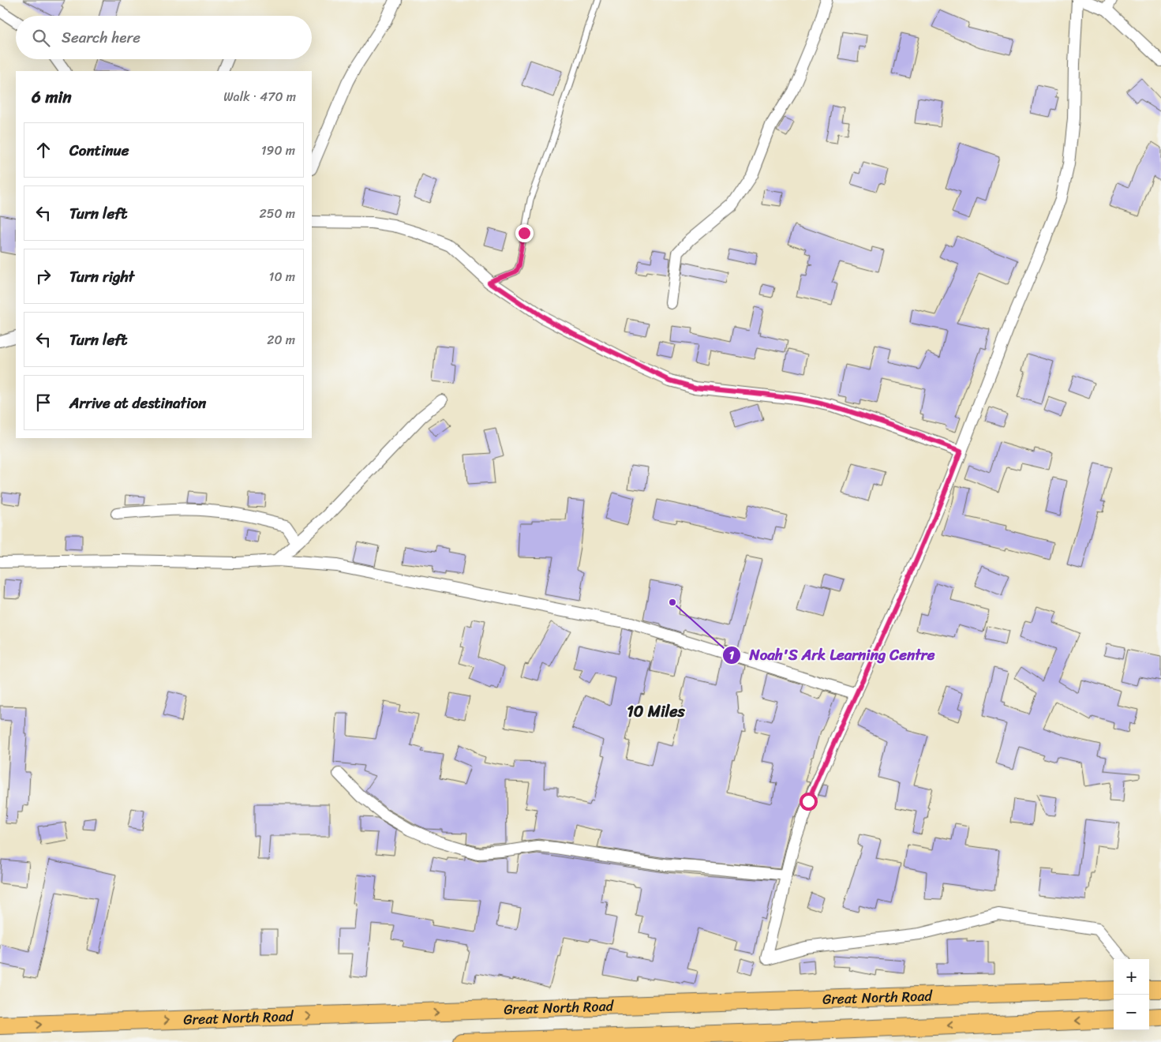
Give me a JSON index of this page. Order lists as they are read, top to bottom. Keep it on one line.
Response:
{"streets":{"highway":["Great North Road"]},"districts":["10 Miles"],"places":["Noah'S Ark Learning Centre"],"page":{"search":"Search here","heading":["6 min","Walk · 470 m"],"list":[["Continue","190 m"],["Turn left","250 m"],["Turn right","10 m"],["Turn left","20 m"],"Arrive at destination"],"map_buttons":["+","−"]}}
